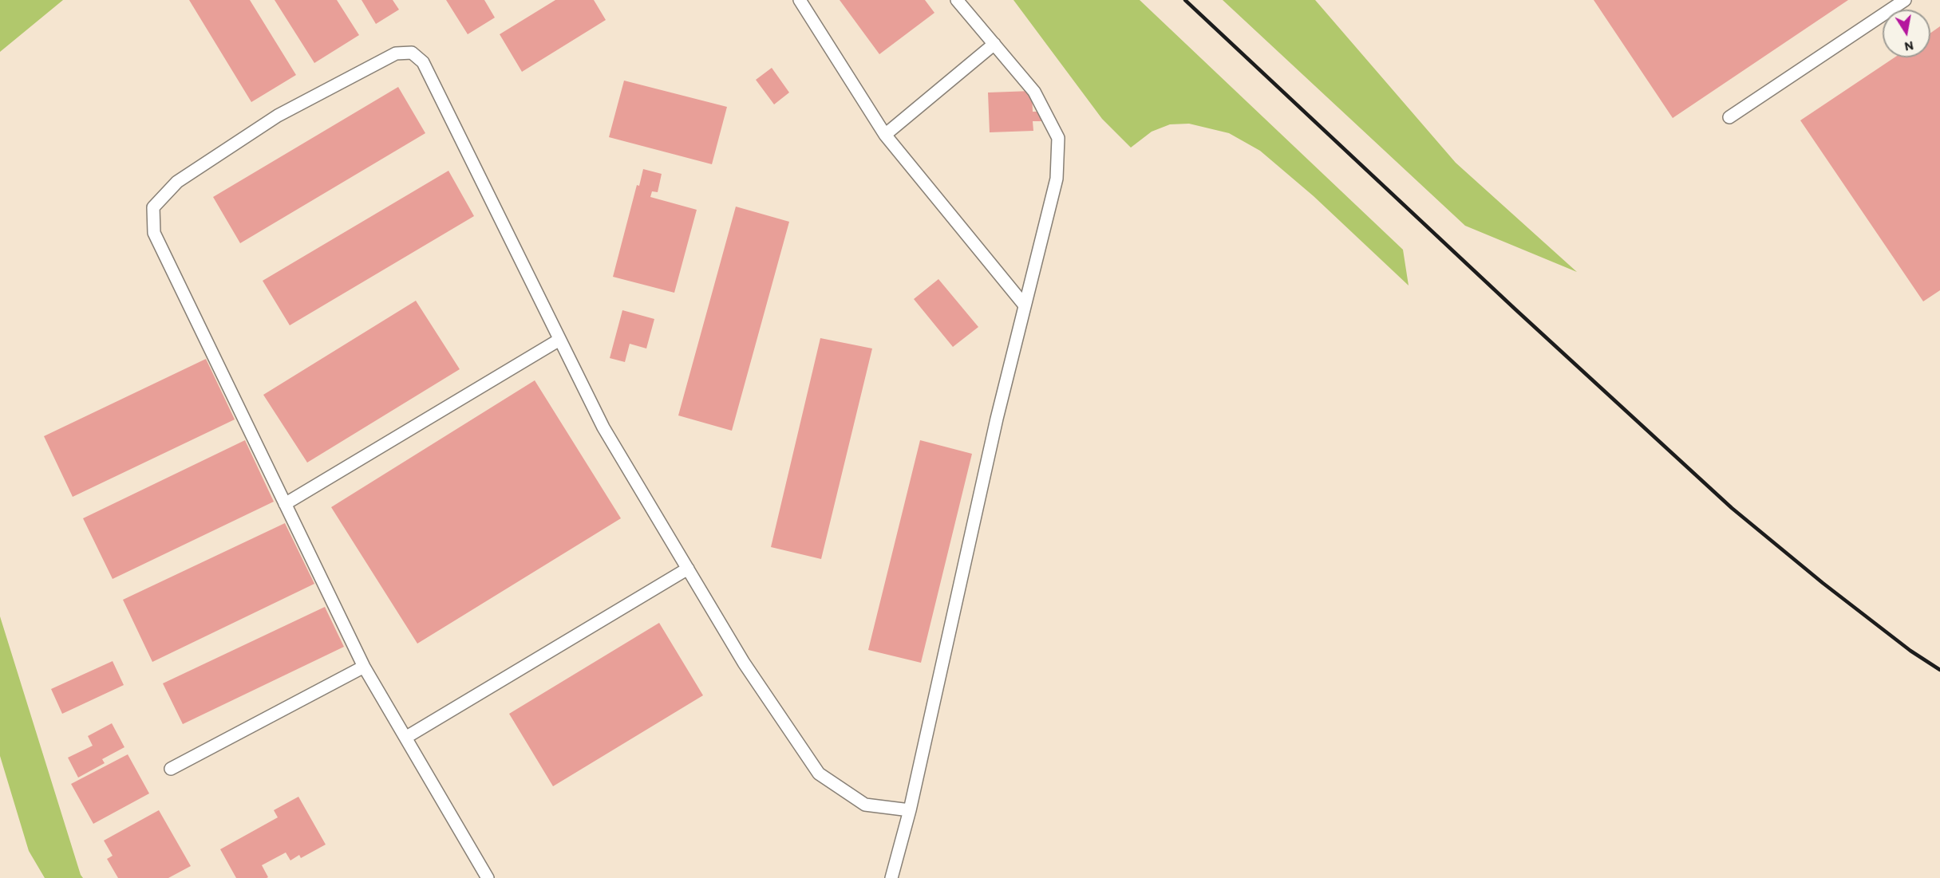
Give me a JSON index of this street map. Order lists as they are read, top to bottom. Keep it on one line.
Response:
{"north":"bottom"}
